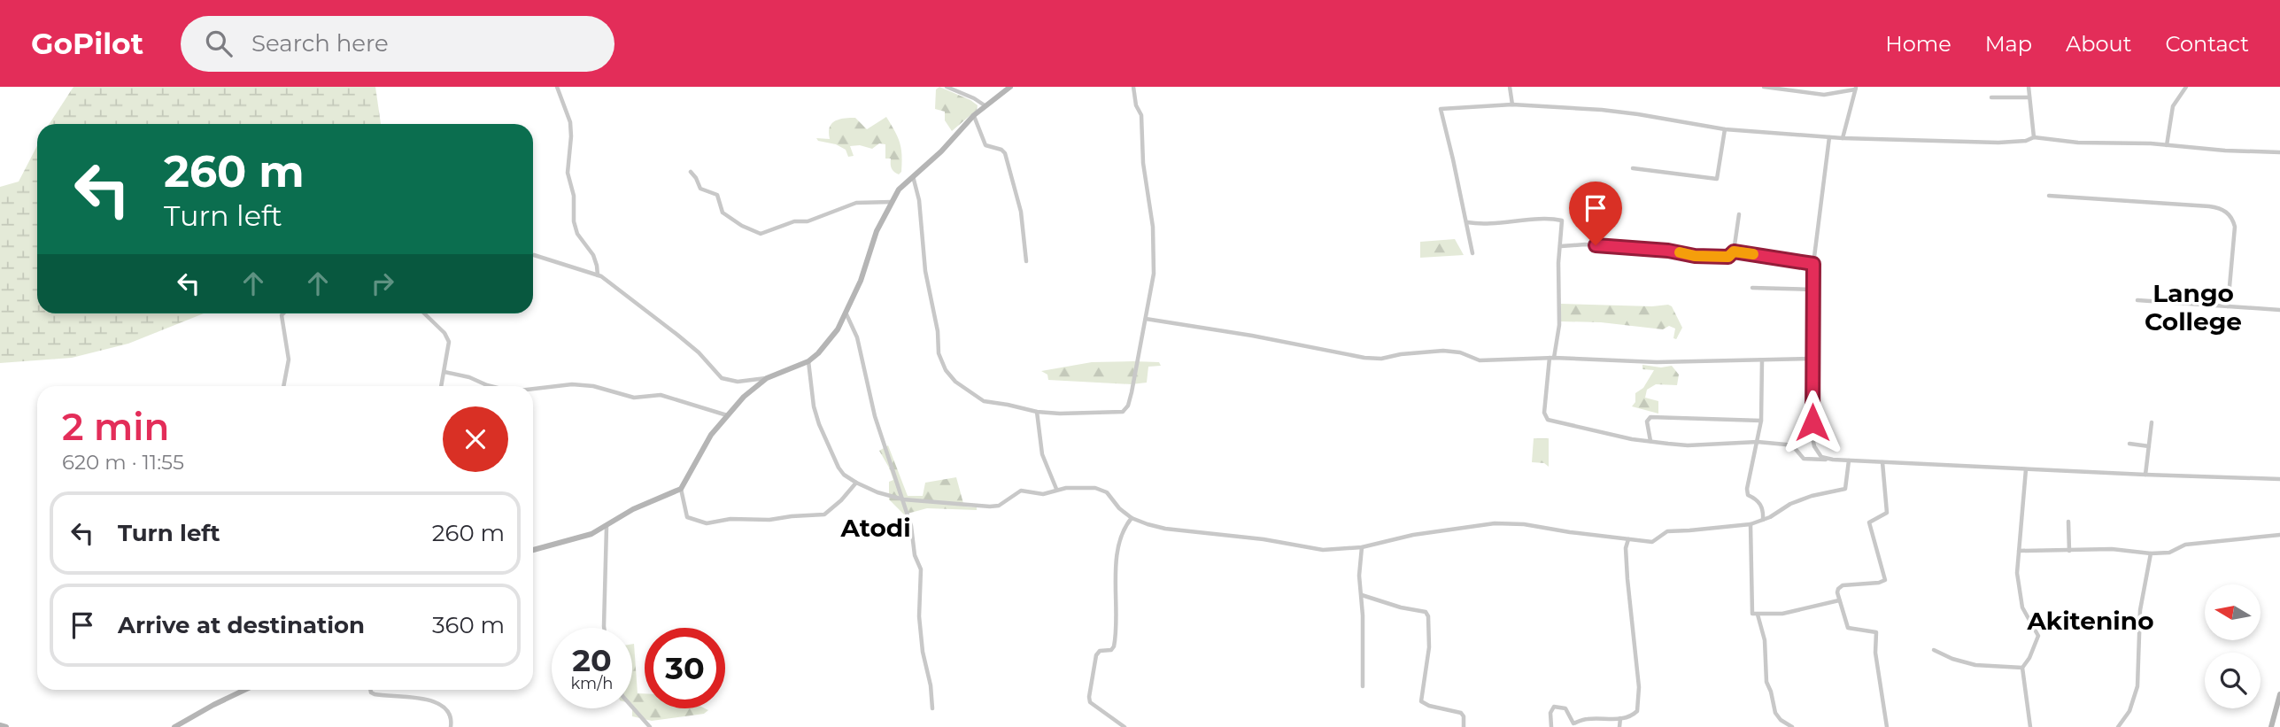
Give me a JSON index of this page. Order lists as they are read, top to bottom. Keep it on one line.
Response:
{"districts":["Lango College","Atodi","Akitenino"],"north":"left","page":{"header":"GoPilot","search":"Search here","nav":["Home","Map","About","Contact"],"turn":["260 m","Turn left"],"heading":["2 min","620 m · 11:55"],"list":[{"name":"Turn left","value":"260 m"},{"name":"Arrive at destination","value":"360 m"}],"speed":"20 km/h","limit":"30"}}
